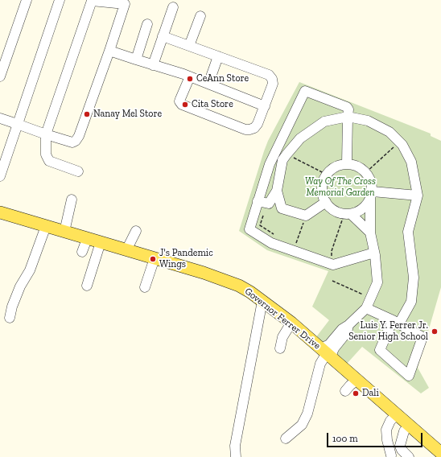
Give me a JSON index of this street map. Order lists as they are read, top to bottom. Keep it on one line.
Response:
{"streets":{"main road":["Governor Ferrer Drive"]},"parks":["Way Of The Cross Memorial Garden"],"places":["CeAnn Store","Cita Store","Nanay Mel Store","J's Pandemic Wings","Luis Y. Ferrer Jr. Senior High School","Dali"],"scale_bar":"100 m"}
